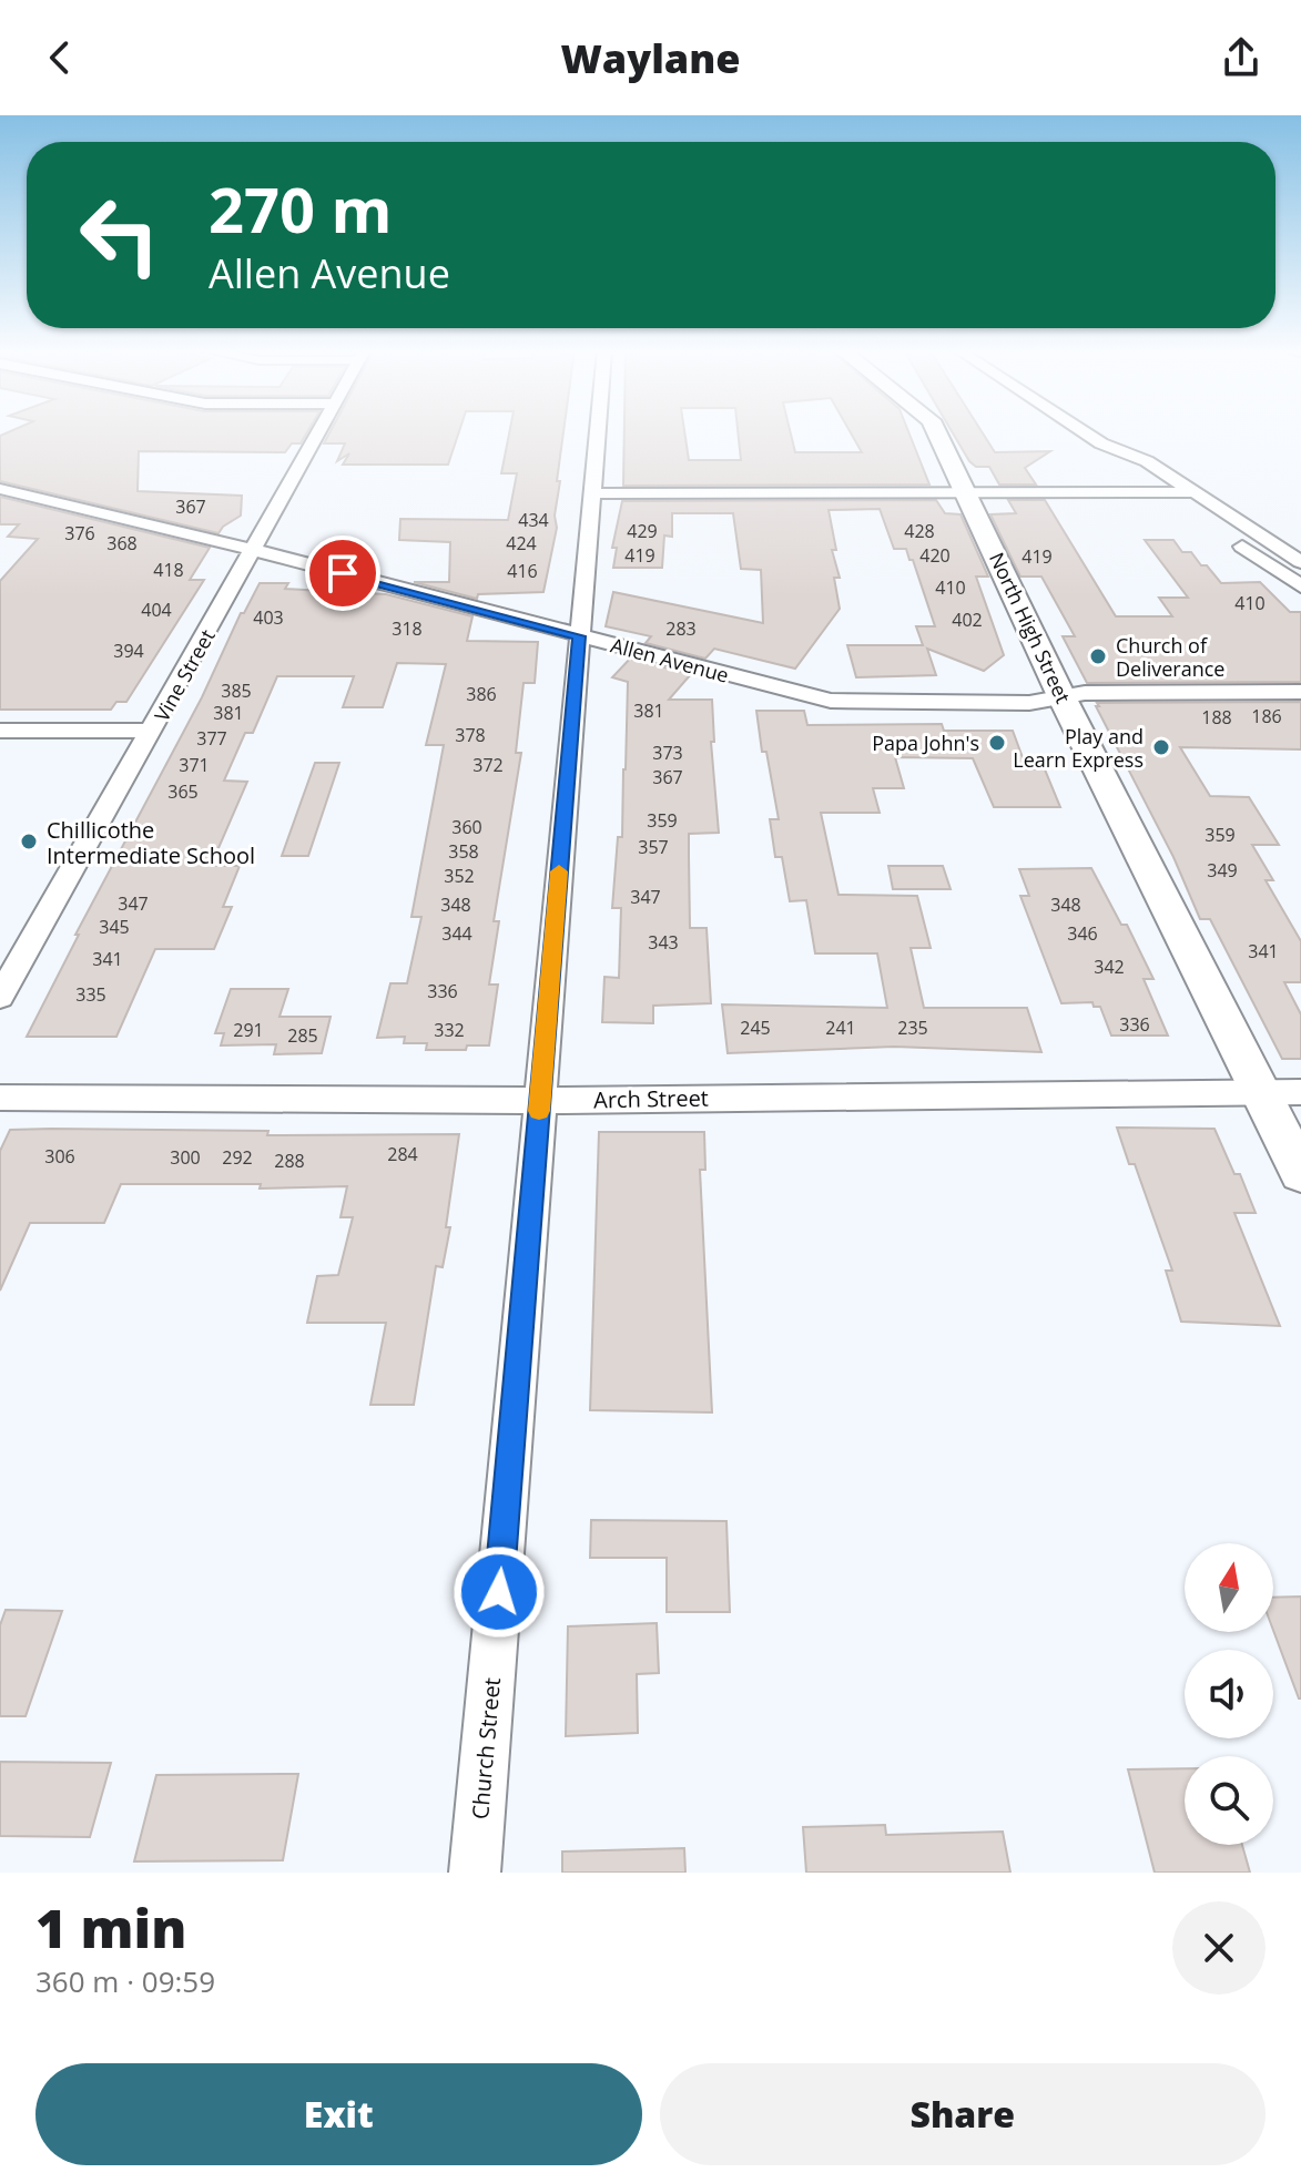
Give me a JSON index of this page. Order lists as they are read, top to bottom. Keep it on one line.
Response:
{"streets":{"main road":["North High Street"],"street":["Allen Avenue","Vine Street","Arch Street","Church Street"]},"crossings":[["North High Street","Allen Avenue"],["North High Street","Arch Street"],["Allen Avenue","Vine Street"],["Allen Avenue","Church Street"],["Arch Street","Church Street"]],"places":["Church of Deliverance","Papa John's","Play and Learn Express","Chillicothe Intermediate School"],"house_numbers":["367","434","429","428","376","368","424","419","420","419","418","416","410","410","404","403","402","318","283","394","385","386","381","381","186","188","378","377","373","371","372","367","365","359","360","359","357","358","349","352","347","347","348","348","345","344","346","343","341","341","342","336","335","336","245","241","235","291","332","285","284","306","300","292","288"],"north":"top","page":{"header":"Waylane","turn":["270 m","Allen Avenue"],"heading":["1 min","360 m · 09:59"],"buttons":["Exit","Share"]}}
